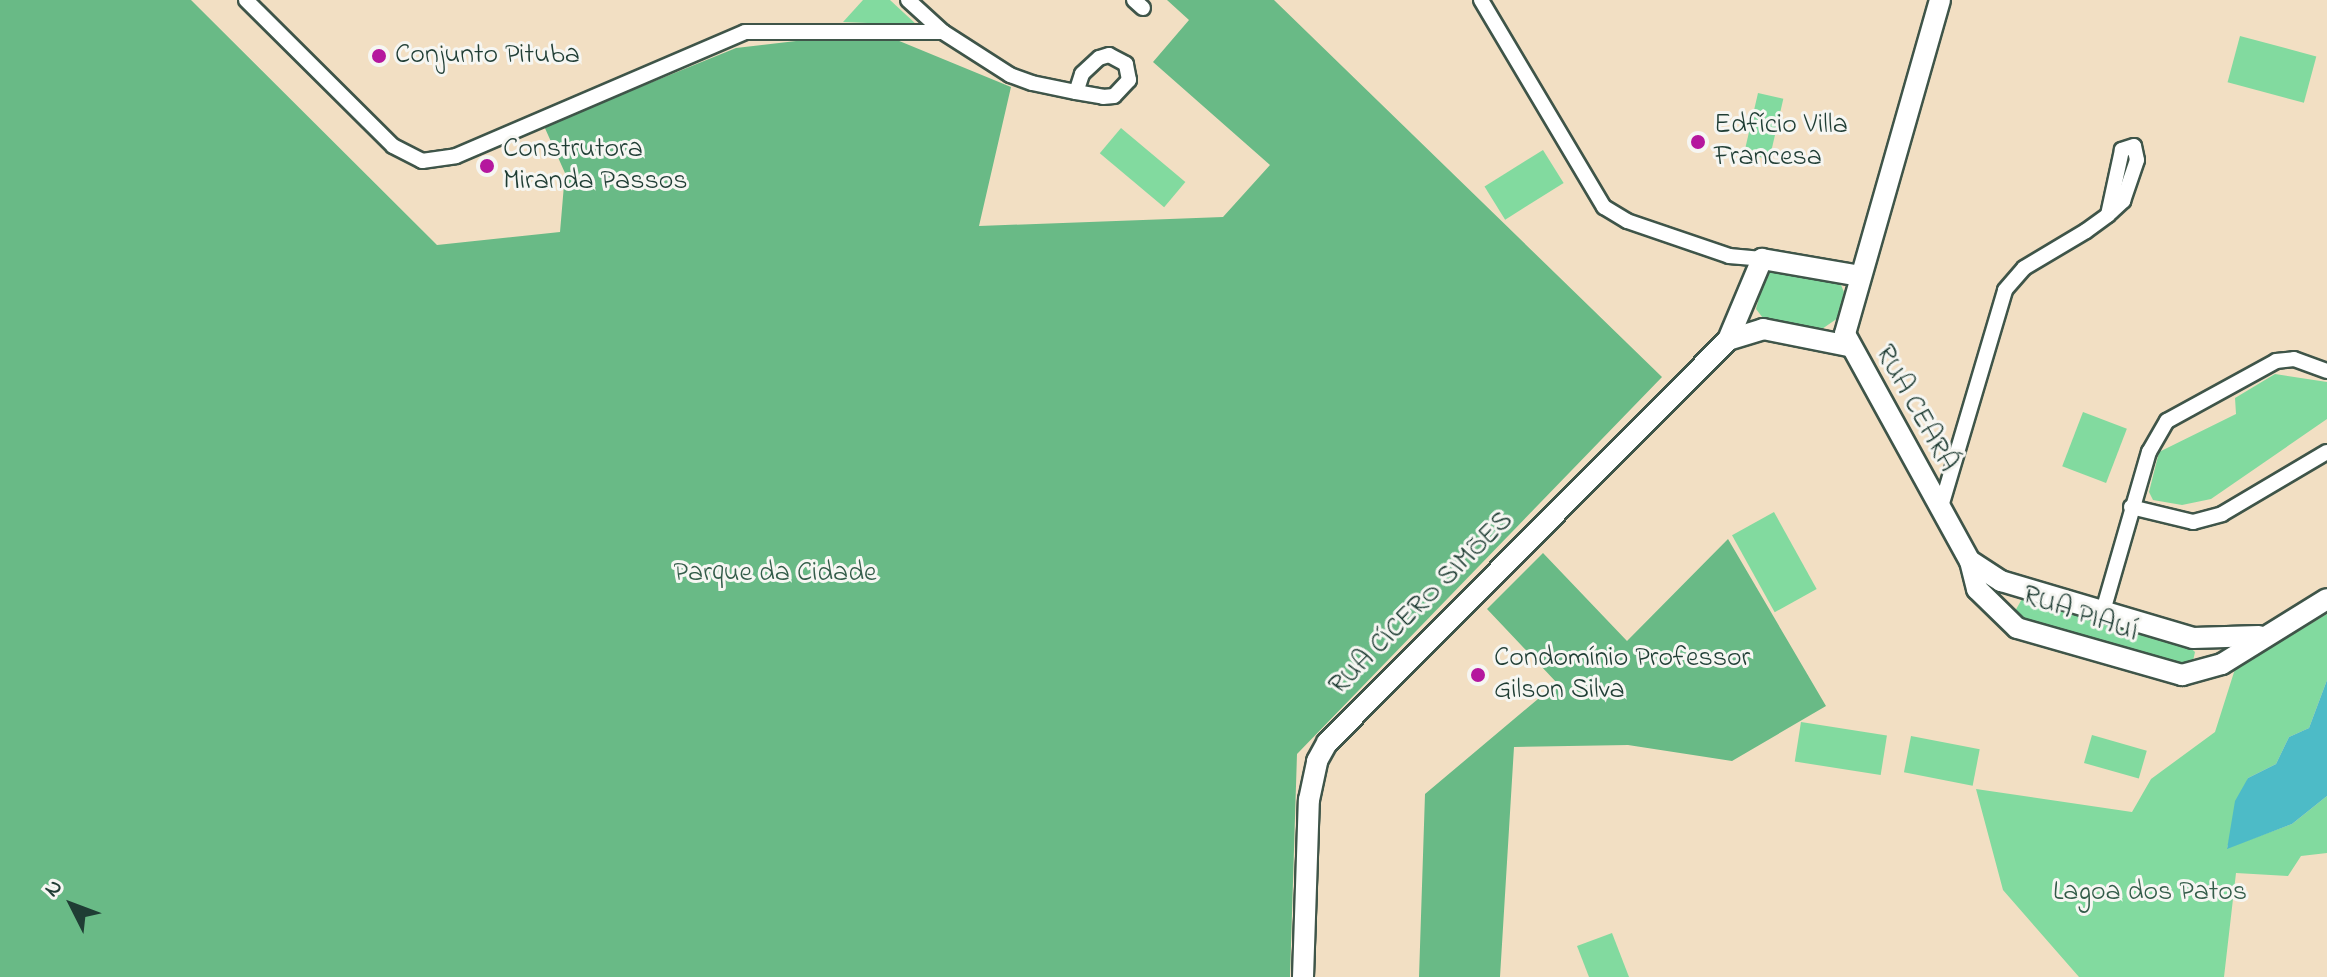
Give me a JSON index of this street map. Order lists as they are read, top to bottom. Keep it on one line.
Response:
{"streets":{"street":["RUA CEARÁ","RUA CÍCERO SIMÕES","RUA PIAUÍ"]},"crossings":[["RUA CEARÁ","RUA CÍCERO SIMÕES"],["RUA CEARÁ","RUA PIAUÍ"]],"parks":["Parque da Cidade","Lagoa dos Patos"],"places":["Conjunto Pituba","Edfício Villa Francesa","Construtora Miranda Passos","Condomínio Professor Gilson Silva"],"north":"top left"}
